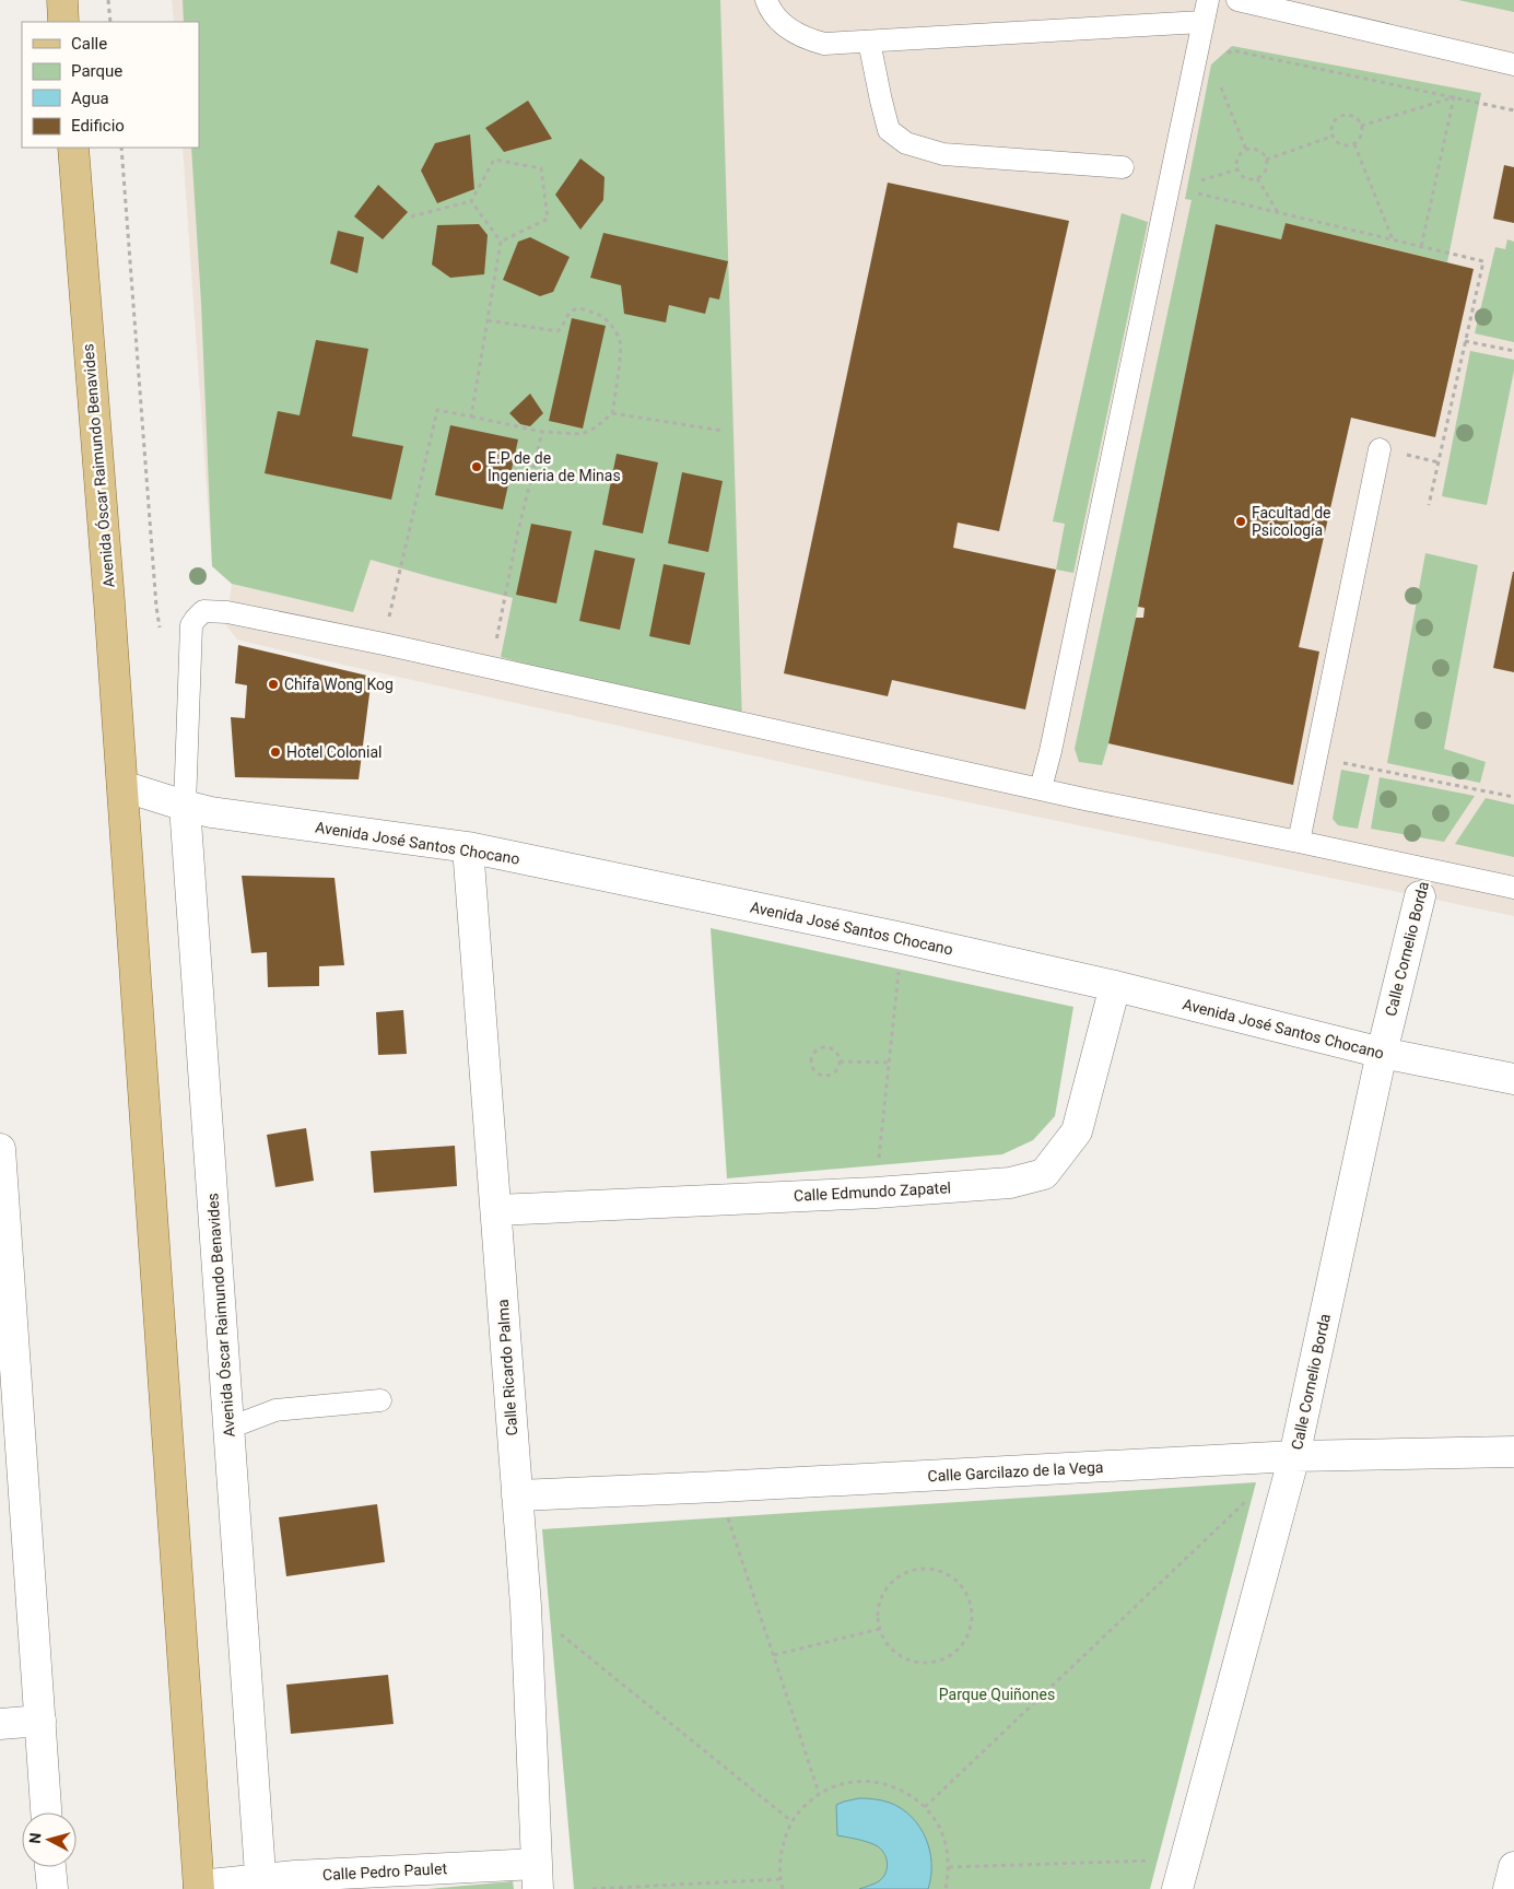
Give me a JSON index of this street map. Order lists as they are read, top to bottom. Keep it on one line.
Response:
{"streets":{"main road":["Avenida Óscar Raimundo Benavides"],"street":["Avenida José Santos Chocano","Calle Cornelio Borda","Calle Edmundo Zapatel","Calle Ricardo Palma","Calle Garcilazo de la Vega","Calle Pedro Paulet"]},"crossings":[["Avenida Óscar Raimundo Benavides","Avenida José Santos Chocano"],["Avenida Óscar Raimundo Benavides","Calle Pedro Paulet"],["Avenida José Santos Chocano","Calle Cornelio Borda"],["Avenida José Santos Chocano","Calle Edmundo Zapatel"],["Avenida José Santos Chocano","Calle Ricardo Palma"],["Calle Cornelio Borda","Calle Garcilazo de la Vega"],["Calle Edmundo Zapatel","Calle Ricardo Palma"],["Calle Ricardo Palma","Calle Garcilazo de la Vega"],["Calle Ricardo Palma","Calle Pedro Paulet"]],"parks":["Parque Quiñones"],"places":["E.P de de Ingenieria de Minas","Facultad de Psicología","Chifa Wong Kog","Hotel Colonial"],"legend":["Calle","Parque","Agua","Edificio"],"north":"left"}
